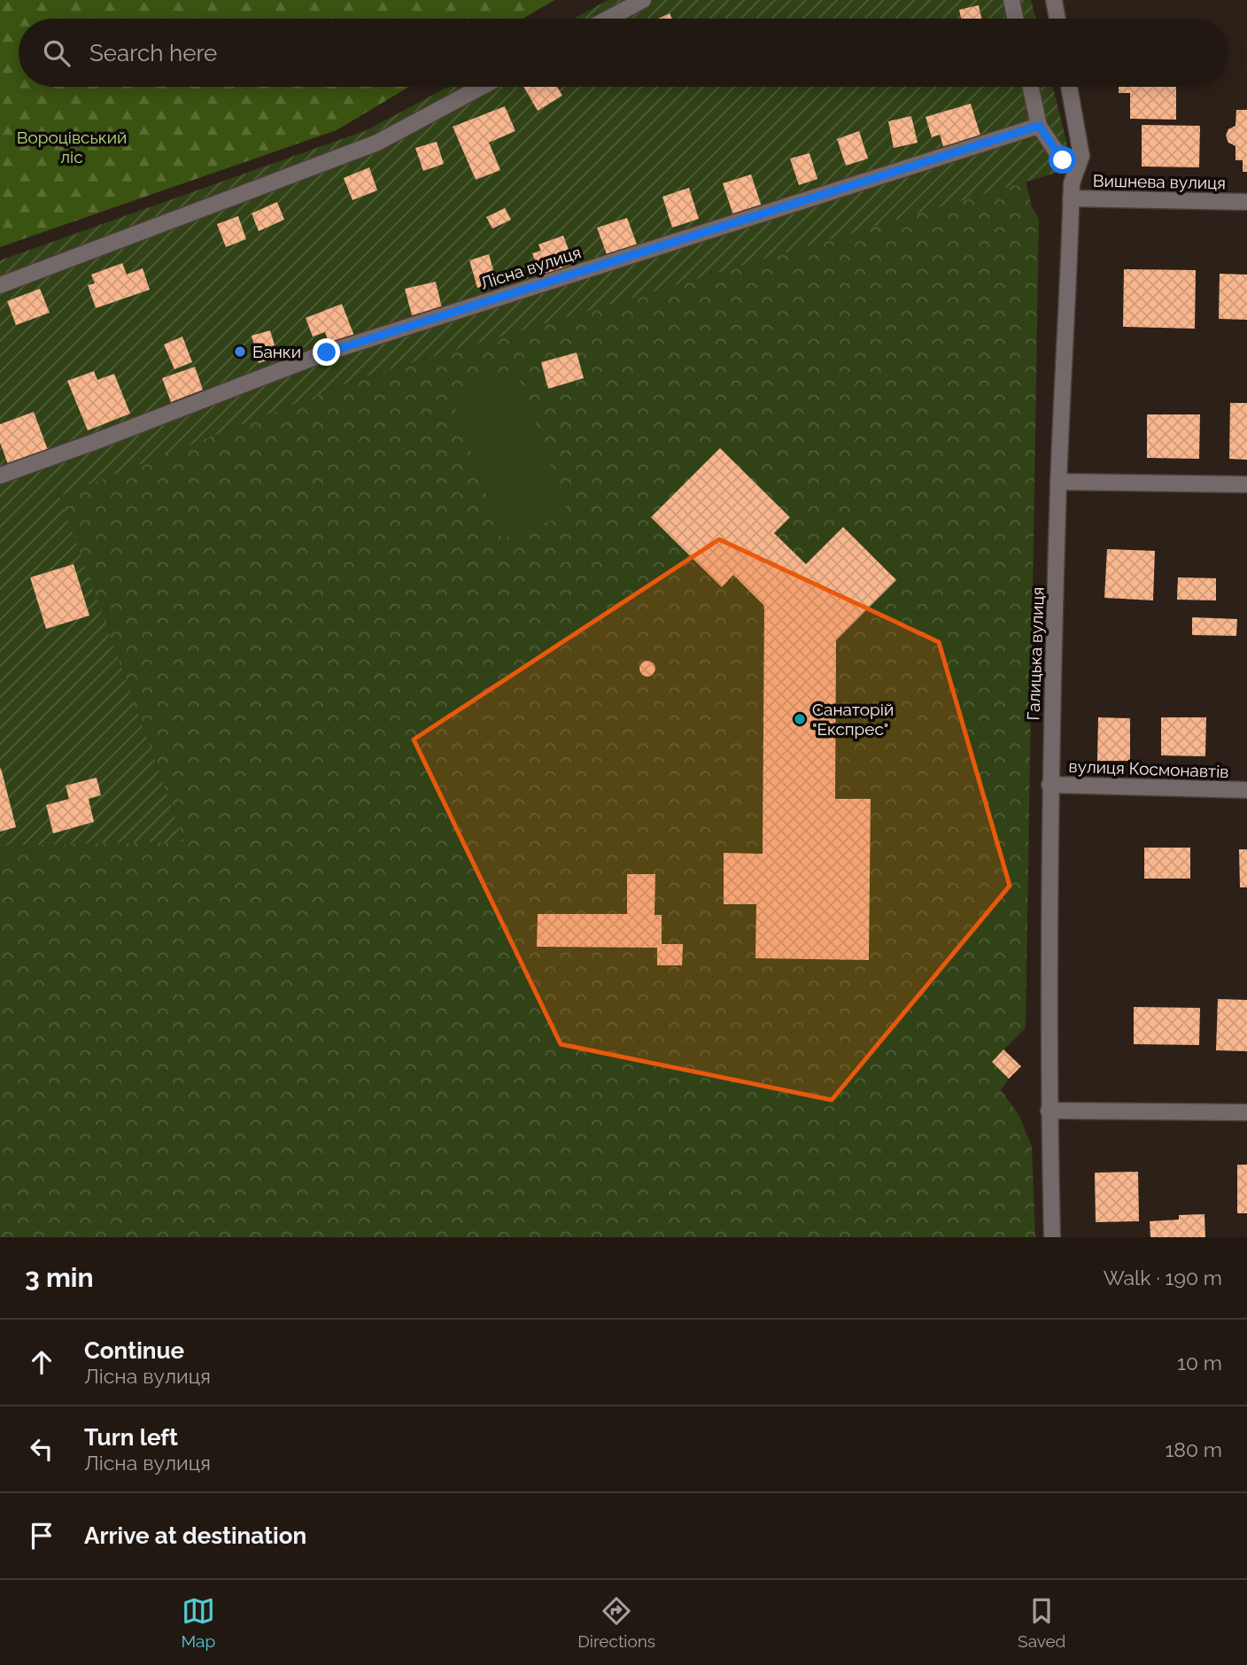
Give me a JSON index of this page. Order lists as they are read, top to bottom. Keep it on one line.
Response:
{"streets":{"street":["Вишнева вулиця","Лісна вулиця","Галицька вулиця","вулиця Космонавтів"]},"crossings":[["Вишнева вулиця","Галицька вулиця"],["Галицька вулиця","вулиця Космонавтів"]],"parks":["Вороцівський ліс"],"places":["Банки","Санаторій \"Експрес\""],"page":{"search":"Search here","heading":["3 min","Walk · 190 m"],"list":[["Continue","Лісна вулиця","10 m"],["Turn left","Лісна вулиця","180 m"],"Arrive at destination"],"nav":["Map","Directions","Saved"]}}
